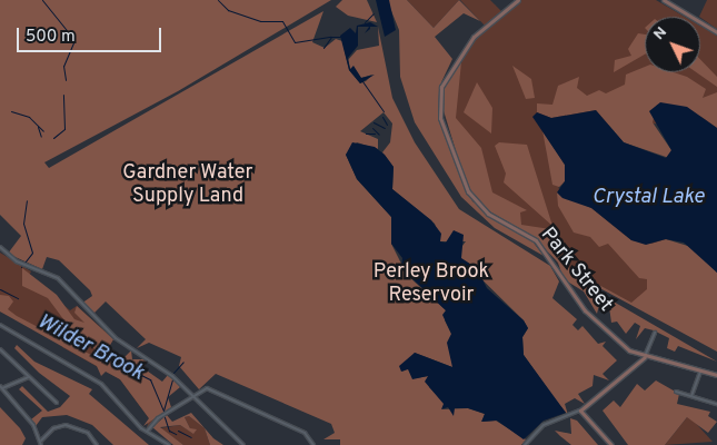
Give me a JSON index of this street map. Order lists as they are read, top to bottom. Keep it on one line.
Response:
{"streets":{"street":["Park Street"]},"water":["Crystal Lake","Wilder Brook"],"parks":["Gardner Water Supply Land","Perley Brook Reservoir"],"scale_bar":"500 m","north":"top left"}
